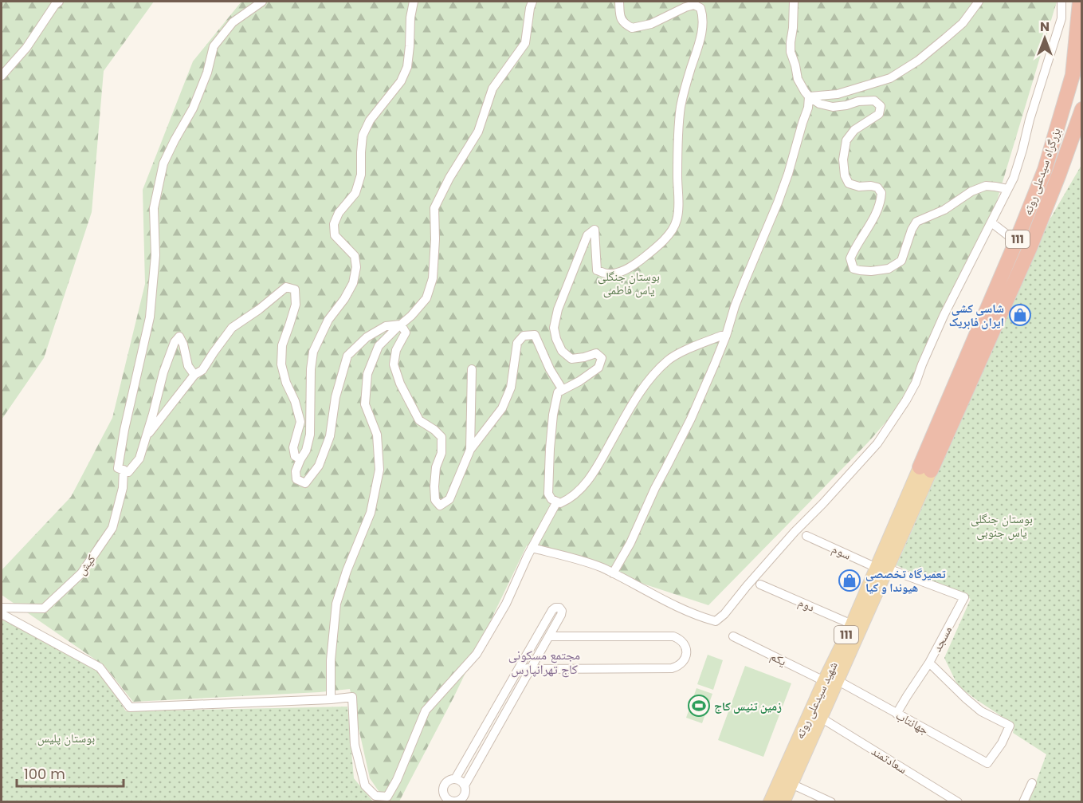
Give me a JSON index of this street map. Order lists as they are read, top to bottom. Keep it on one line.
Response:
{"streets":{"highway":["بزرگراه سیدعلی روته","111"],"main road":["شهید سیدعلی روته"],"street":["سوم","کیش","دوم","مسجد","یکم","جهانتاب","سعادتمند"]},"crossings":[["بزرگراه سیدعلی روته","شهید سیدعلی روته"],["سوم","مسجد"],["سوم","شهید سیدعلی روته"],["دوم","شهید سیدعلی روته"],["مسجد","شهید سیدعلی روته"],["مسجد","جهانتاب"],["یکم","شهید سیدعلی روته"],["شهید سیدعلی روته","جهانتاب"],["شهید سیدعلی روته","سعادتمند"]],"districts":["مجتمع مسکونی کاج تهرانپارس"],"parks":["بوستان جنگلی یاس فاطمی","بوستان جنگلی یاس جنوبی","بوستان پلیس"],"places":{"shop":["شاسی کشی ایران فابریک","تعمیرگاه تخصصی هیوندا و کیا"],"sports":["زمین تنیس کاج"]},"scale_bar":"100 m","north":"top"}
